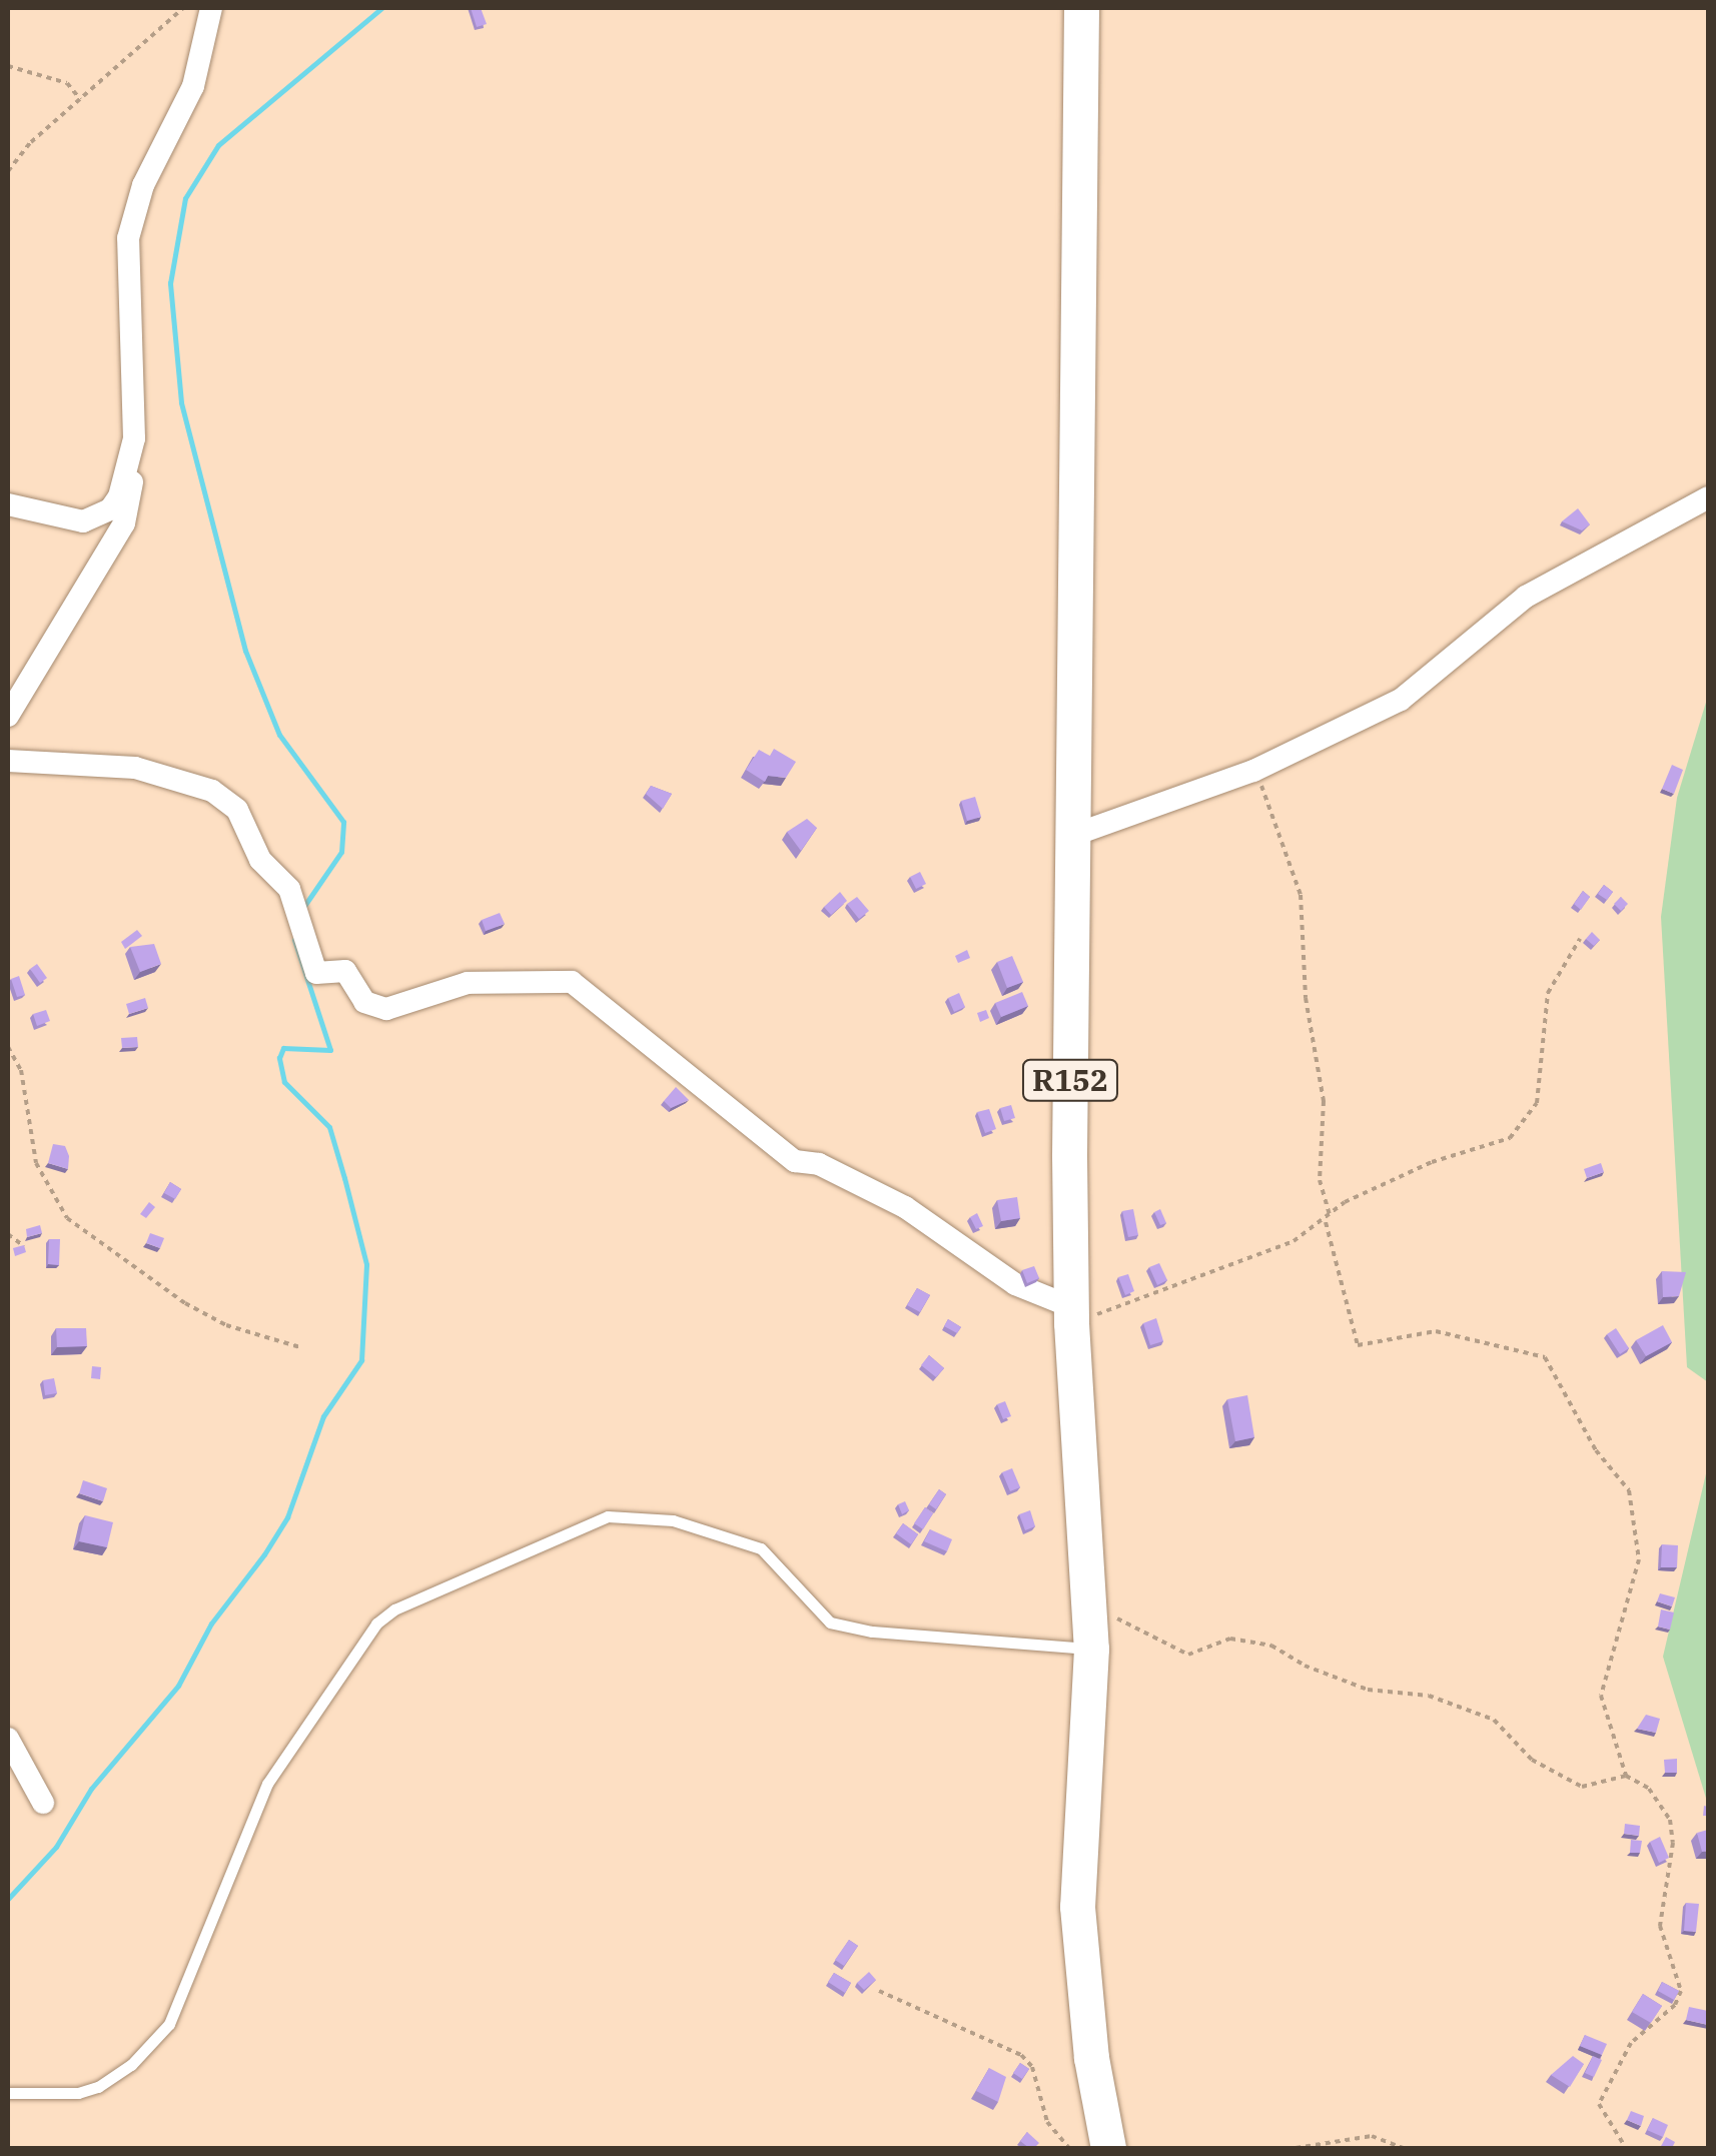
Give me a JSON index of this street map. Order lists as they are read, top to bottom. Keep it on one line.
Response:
{"streets":{"main road":["R152"]}}
